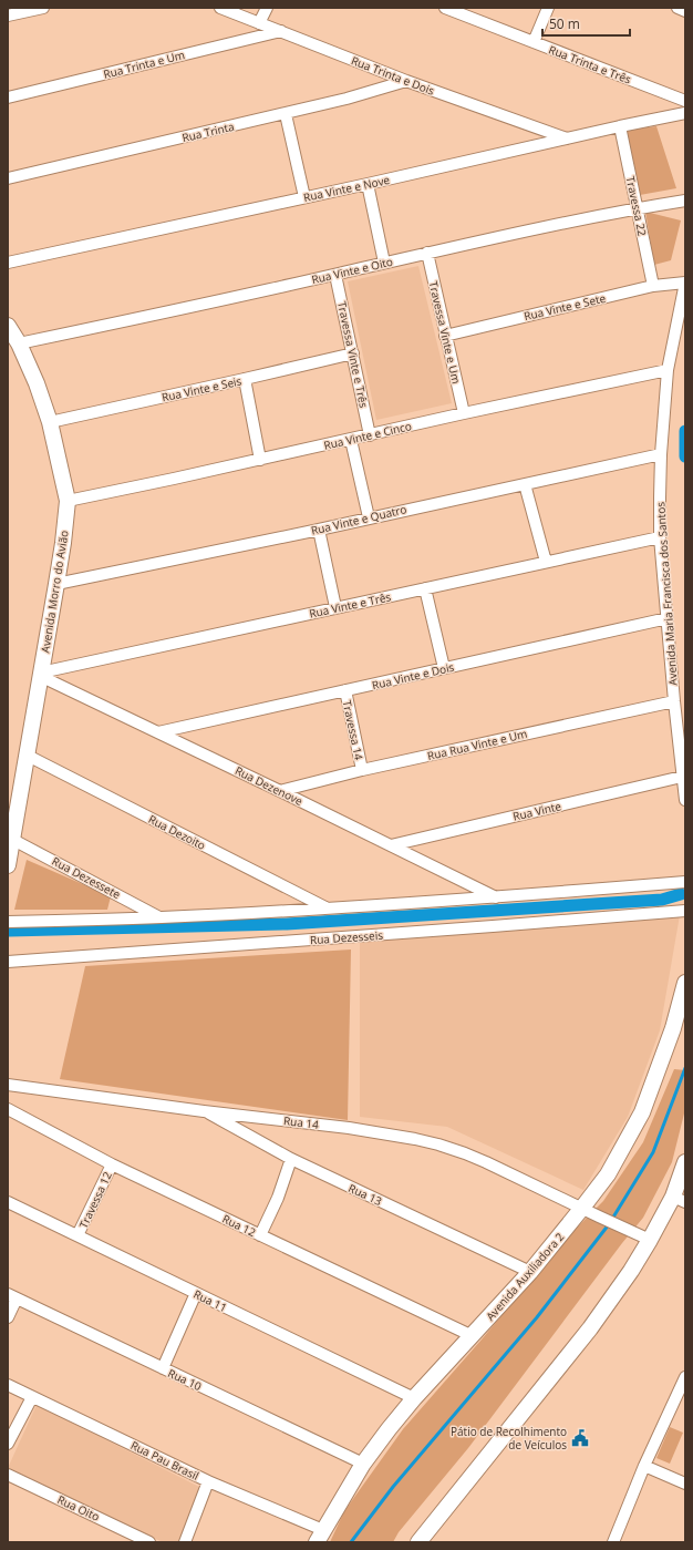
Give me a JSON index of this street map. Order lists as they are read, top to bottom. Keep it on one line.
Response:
{"streets":{"street":["Rua Trinta e Um","Rua Trinta e Três","Rua Trinta e Dois","Rua Trinta","Rua Vinte e Nove","Travessa 22","Rua Vinte e Oito","Rua Vinte e Sete","Travessa Vinte e Um","Travessa Vinte e Três","Rua Vinte e Seis","Rua Vinte e Cinco","Rua Vinte e Quatro","Avenida Morro do Avião","Avenida Maria Francisca dos Santos","Rua Vinte e Três","Rua Vinte e Dois","Travessa 14","Rua Rua Vinte e Um","Rua Dezenove","Rua Vinte","Rua Dezoito","Rua Dezessete","Rua Dezesseis","Rua 14","Rua 13","Travessa 12","Rua 12","Avenida Auxiliadora 2","Rua 11","Rua 10","Rua Pau Brasil","Rua Oito"]},"crossings":[["Rua Trinta e Um","Rua Trinta e Dois"],["Rua Trinta e Dois","Rua Trinta"],["Rua Trinta e Dois","Rua Vinte e Nove"],["Rua Vinte e Nove","Travessa 22"],["Travessa 22","Rua Vinte e Oito"],["Travessa 22","Rua Vinte e Sete"],["Rua Vinte e Oito","Travessa Vinte e Um"],["Rua Vinte e Oito","Travessa Vinte e Três"],["Rua Vinte e Oito","Avenida Morro do Avião"],["Rua Vinte e Sete","Travessa Vinte e Um"],["Rua Vinte e Sete","Avenida Maria Francisca dos Santos"],["Travessa Vinte e Um","Rua Vinte e Cinco"],["Travessa Vinte e Três","Rua Vinte e Seis"],["Travessa Vinte e Três","Rua Vinte e Cinco"],["Rua Vinte e Seis","Avenida Morro do Avião"],["Rua Vinte e Cinco","Avenida Morro do Avião"],["Rua Vinte e Cinco","Avenida Maria Francisca dos Santos"],["Rua Vinte e Quatro","Avenida Morro do Avião"],["Rua Vinte e Quatro","Avenida Maria Francisca dos Santos"],["Avenida Morro do Avião","Rua Vinte e Três"],["Avenida Morro do Avião","Rua Dezenove"],["Avenida Morro do Avião","Rua Dezoito"],["Avenida Morro do Avião","Rua Dezessete"],["Avenida Maria Francisca dos Santos","Rua Vinte e Três"],["Avenida Maria Francisca dos Santos","Rua Vinte e Dois"],["Avenida Maria Francisca dos Santos","Rua Rua Vinte e Um"],["Avenida Maria Francisca dos Santos","Rua Vinte"],["Rua Vinte e Três","Rua Dezenove"],["Rua Vinte e Dois","Travessa 14"],["Rua Vinte e Dois","Rua Dezenove"],["Travessa 14","Rua Rua Vinte e Um"],["Rua Rua Vinte e Um","Rua Dezenove"],["Rua Dezenove","Rua Vinte"],["Rua 14","Rua 13"],["Rua 14","Avenida Auxiliadora 2"],["Rua 13","Avenida Auxiliadora 2"],["Travessa 12","Rua 12"],["Travessa 12","Rua 11"],["Rua 12","Avenida Auxiliadora 2"],["Avenida Auxiliadora 2","Rua 11"],["Avenida Auxiliadora 2","Rua 10"],["Avenida Auxiliadora 2","Rua Pau Brasil"]],"places":{"public building":["Pátio de Recolhimento de Veículos"]},"scale_bar":"50 m"}
